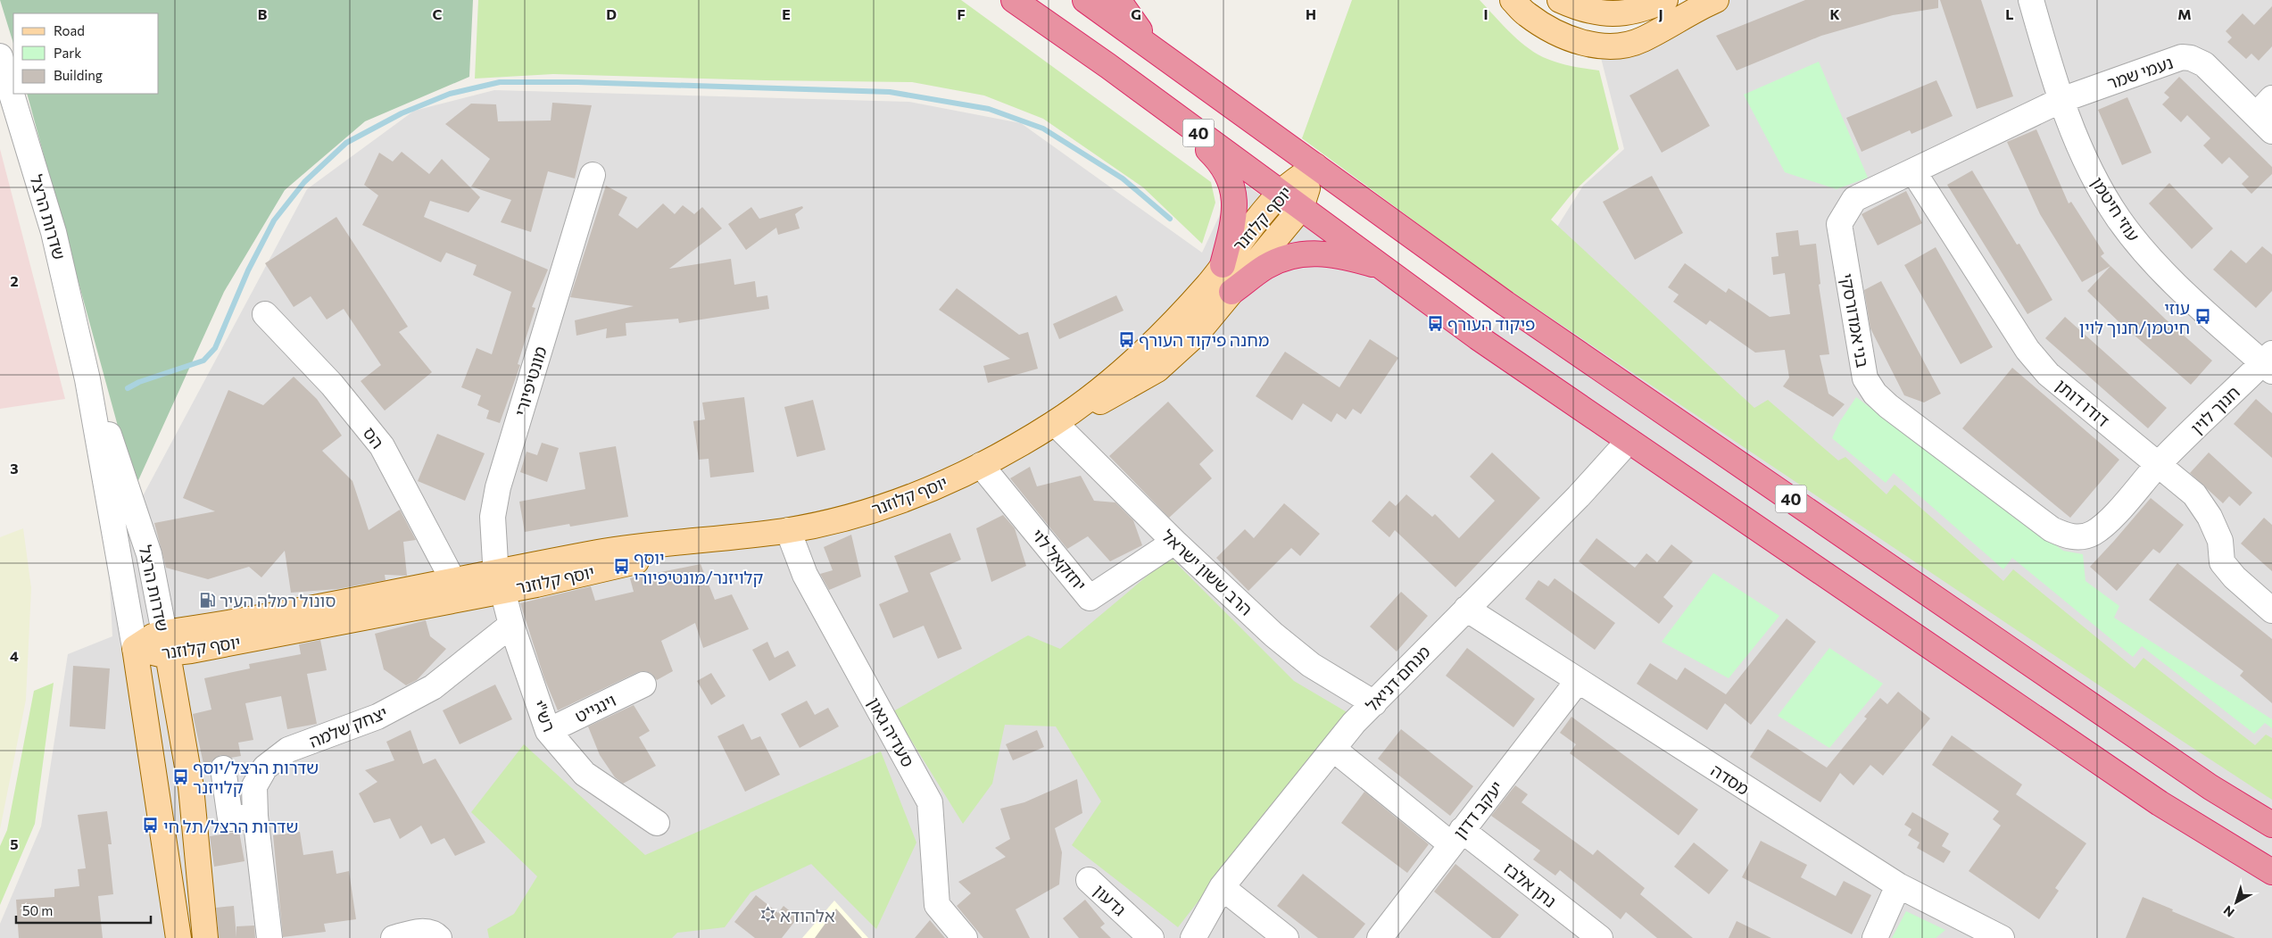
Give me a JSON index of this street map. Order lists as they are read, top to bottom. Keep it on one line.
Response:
{"streets":{"highway":["40"],"main road":["שדרות הרצל","יוסף קלוזנר"],"street":["נעמי שמר","עוזי חיטמן","בני אמדורסקי","מונטיפיורי","דודו דותן","חנוך לוין","הס","יחזקאל לוי","הרב ששון ישראל","מנחם דניאל","וינגייט","רש\"י","יצחק שלמה","סעדיה גאון","מסדה","יעקב דדון","נתן אלבז","גדעון"]},"crossings":[["נעמי שמר","עוזי חיטמן"],["נעמי שמר","בני אמדורסקי"],["40","יוסף קלוזנר"],["40","מנחם דניאל"],["עוזי חיטמן","בני אמדורסקי"],["עוזי חיטמן","חנוך לוין"],["שדרות הרצל","יוסף קלוזנר"],["יוסף קלוזנר","מונטיפיורי"],["יוסף קלוזנר","הס"],["יוסף קלוזנר","יחזקאל לוי"],["יוסף קלוזנר","הרב ששון ישראל"],["יוסף קלוזנר","רש\"י"],["יוסף קלוזנר","סעדיה גאון"],["בני אמדורסקי","דודו דותן"],["בני אמדורסקי","חנוך לוין"],["מונטיפיורי","רש\"י"],["דודו דותן","חנוך לוין"],["יחזקאל לוי","הרב ששון ישראל"],["הרב ששון ישראל","מנחם דניאל"],["מנחם דניאל","מסדה"],["מנחם דניאל","נתן אלבז"],["וינגייט","רש\"י"],["רש\"י","יצחק שלמה"],["מסדה","יעקב דדון"],["יעקב דדון","נתן אלבז"]],"places":{"bus stop":["עוזי חיטמן/חנוך לוין","פיקוד העורף","מחנה פיקוד העורף","יוסף קלויזנר/מונטיפיורי","שדרות הרצל/יוסף קלויזנר","שדרות הרצל/תל חי"],"fuel station":["סונול רמלה העיר"],"synagogue":["אלהודא"]},"legend":["Road","Park","Building"],"scale_bar":"50 m","north":"bottom left","grid":{"columns":["B","C","D","E","F","G","H","I","J","K","L","M"],"rows":["2","3","4","5"]}}
